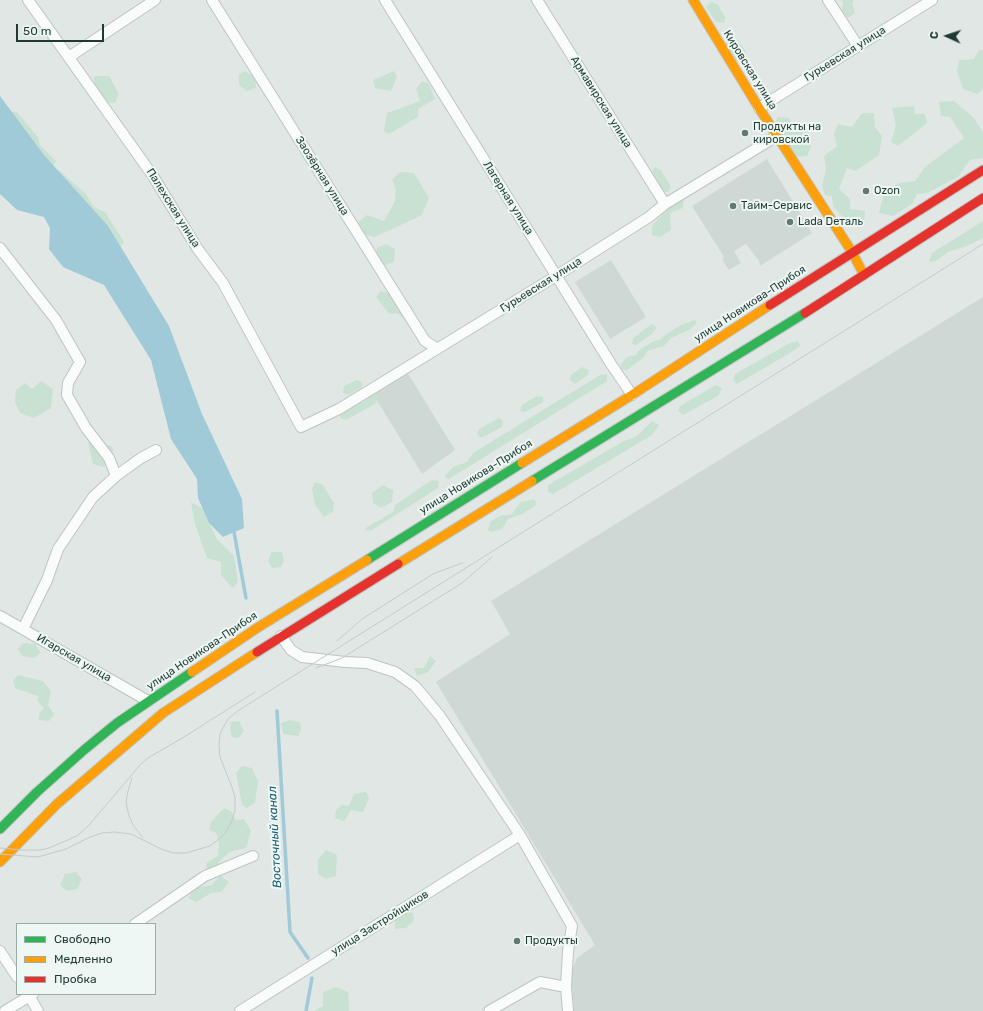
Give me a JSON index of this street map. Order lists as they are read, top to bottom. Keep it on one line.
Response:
{"streets":{"main road":["Кировская улица","улица Новикова-Прибоя"],"street":["Гурьевская улица","Армавирская улица","Заозёрная улица","Лагерная улица","Палехская улица","Игарская улица","улица Застройщиков"]},"crossings":[["Гурьевская улица","Кировская улица"],["Гурьевская улица","Армавирская улица"],["Гурьевская улица","Заозёрная улица"],["Гурьевская улица","Лагерная улица"],["Гурьевская улица","Палехская улица"],["Кировская улица","улица Новикова-Прибоя"],["Лагерная улица","улица Новикова-Прибоя"],["улица Новикова-Прибоя","Игарская улица"]],"water":["Восточный канал"],"places":["Продукты на кировской","Ozon","Тайм-Сервис","Lada Dеталь","Продукты"],"legend":["Свободно","Медленно","Пробка"],"scale_bar":"50 m","north":"left"}
